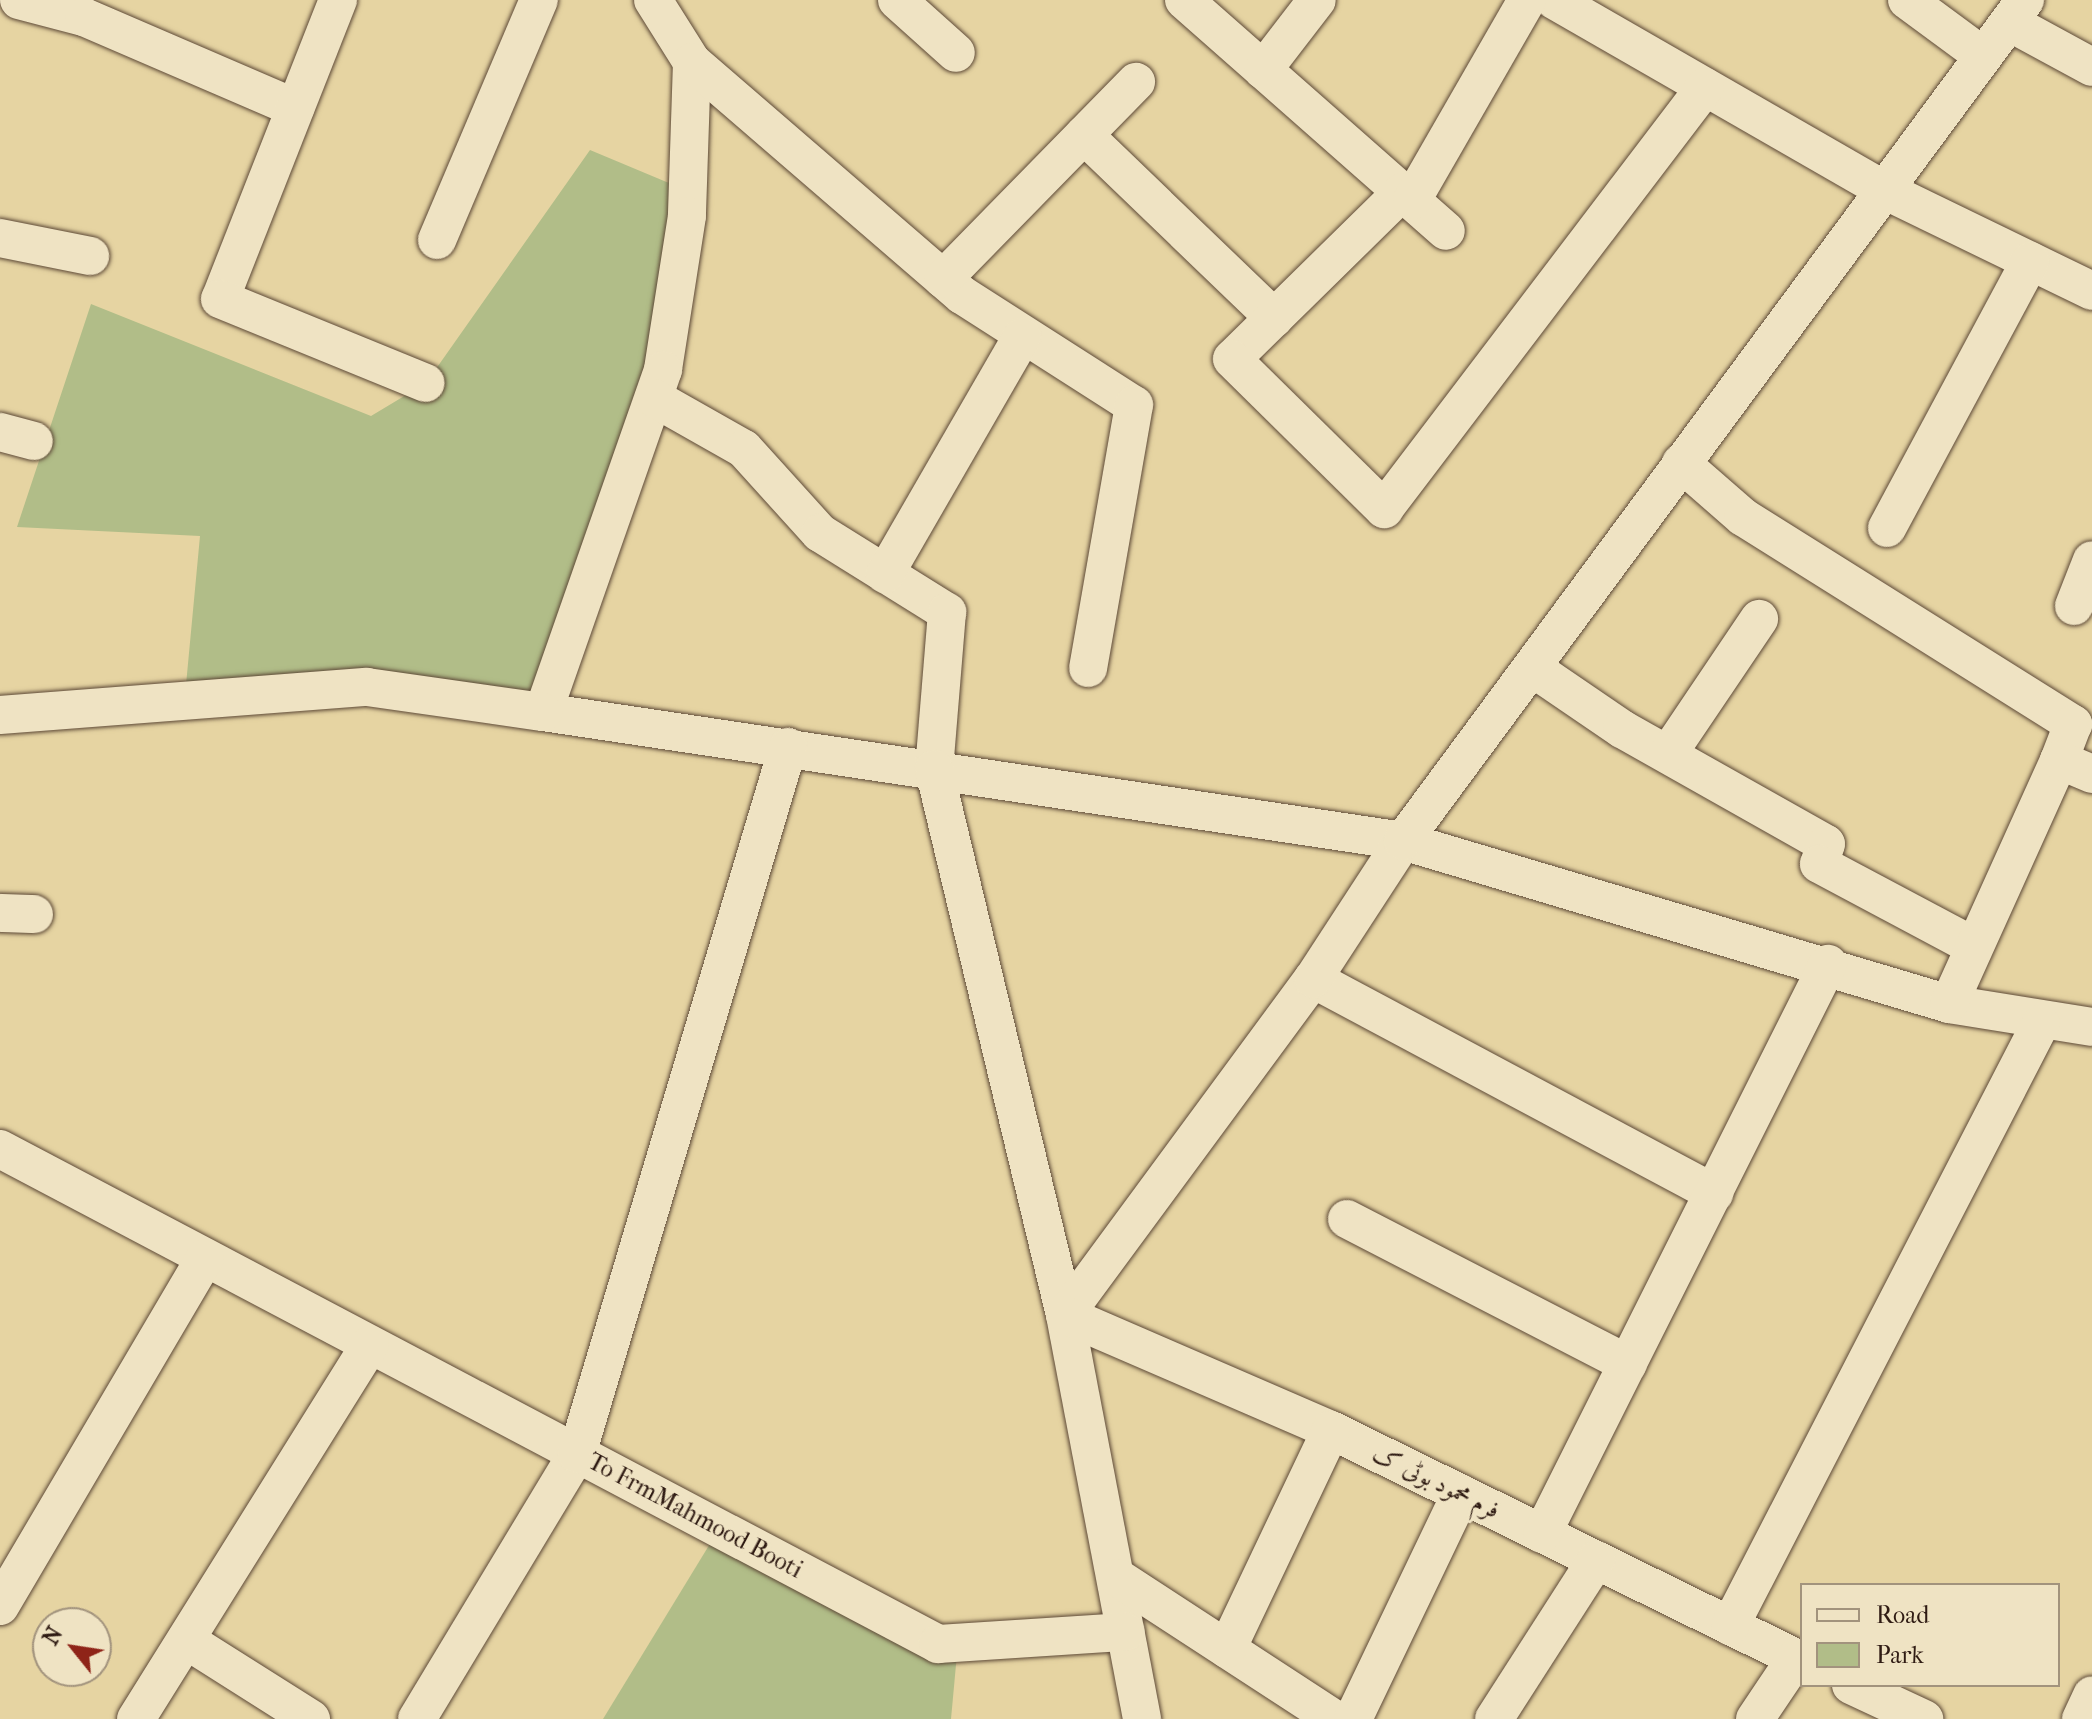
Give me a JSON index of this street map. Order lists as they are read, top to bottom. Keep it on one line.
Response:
{"streets":{"street":["فرم محمود بوٹی ک","To FrmMahmood Booti"]},"legend":["Road","Park"],"north":"top left"}
